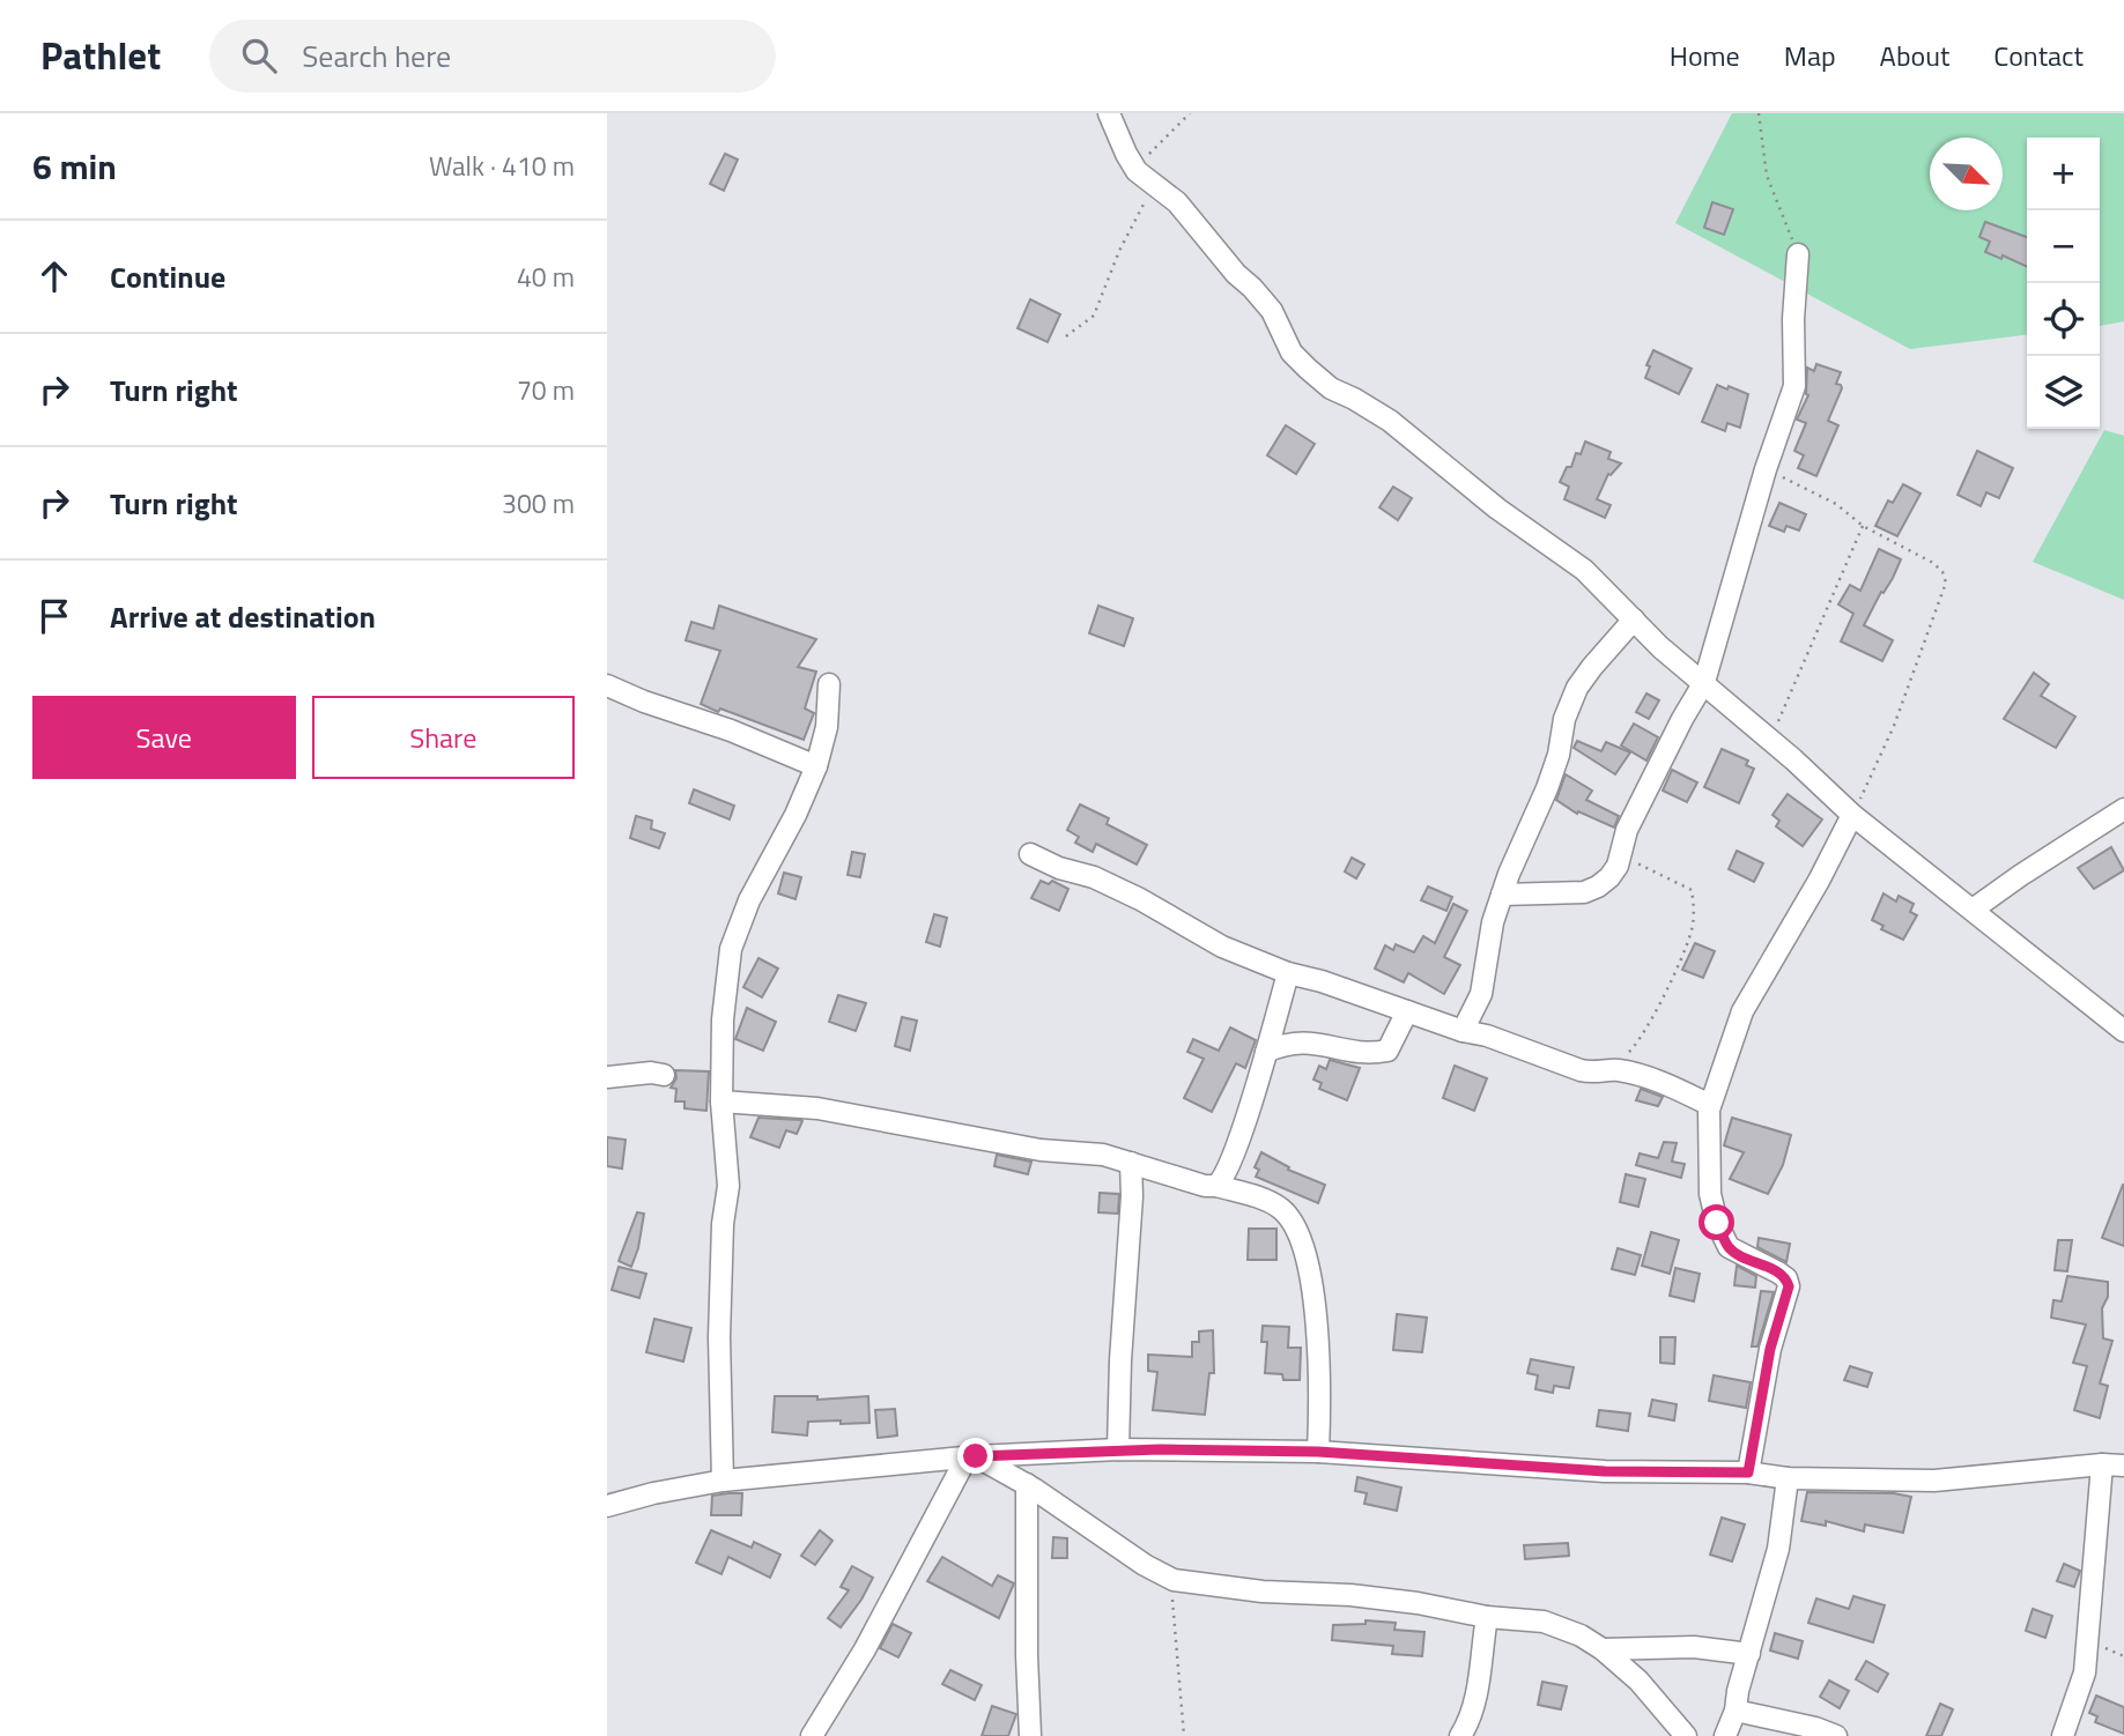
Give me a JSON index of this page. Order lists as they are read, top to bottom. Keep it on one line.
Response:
{"north":"bottom right","page":{"header":"Pathlet","search":"Search here","nav":["Home","Map","About","Contact"],"heading":["6 min","Walk · 410 m"],"map_buttons":["+","−"],"list":[["Continue","40 m"],["Turn right","70 m"],["Turn right","300 m"],"Arrive at destination"],"buttons":["Save","Share"]}}
